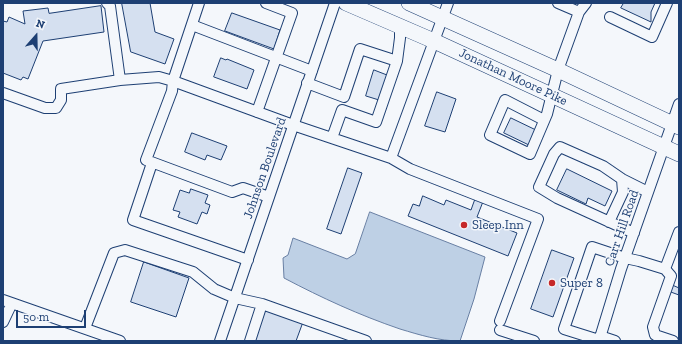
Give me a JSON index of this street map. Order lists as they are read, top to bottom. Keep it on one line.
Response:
{"streets":{"highway":["Jonathan Moore Pike"],"street":["Johnson Boulevard","Carr Hill Road"]},"crossings":[["Jonathan Moore Pike","Carr Hill Road"]],"places":["Sleep Inn","Super 8"],"scale_bar":"50 m","north":"top"}
